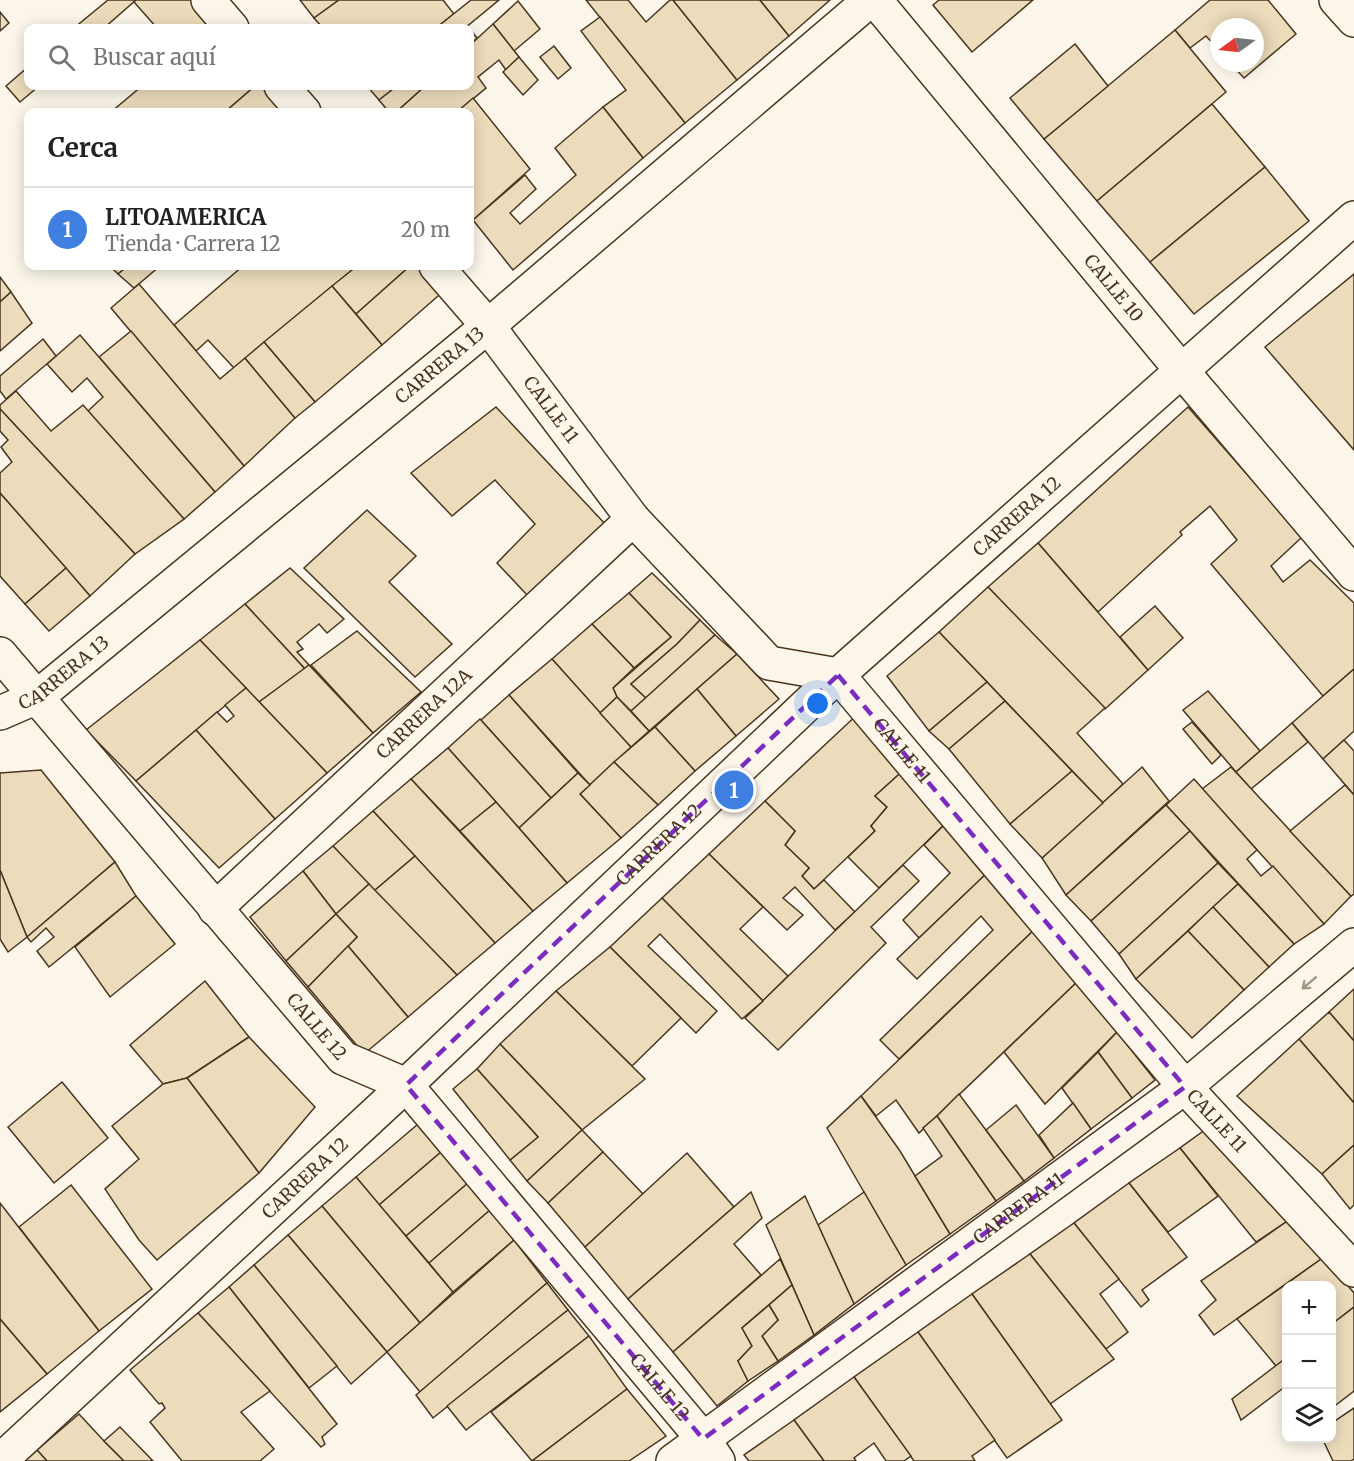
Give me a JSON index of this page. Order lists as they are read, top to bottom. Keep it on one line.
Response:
{"streets":{"street":["CALLE 10","CARRERA 13","CALLE 11","CARRERA 12","CARRERA 12A","CALLE 12","CARRERA 11"]},"crossings":[["CALLE 10","CARRERA 12"],["CARRERA 13","CALLE 11"],["CARRERA 13","CALLE 12"],["CALLE 11","CARRERA 12"],["CALLE 11","CARRERA 12A"],["CALLE 11","CARRERA 11"],["CARRERA 12","CALLE 12"],["CARRERA 12A","CALLE 12"],["CALLE 12","CARRERA 11"]],"north":"left","page":{"search":"Buscar aquí","heading":"Cerca","list":[{"mark":"1","name":"LITOAMERICA","note":"Tienda · Carrera 12","value":"20 m"}],"pins":"1","map_buttons":["+","−"]}}
